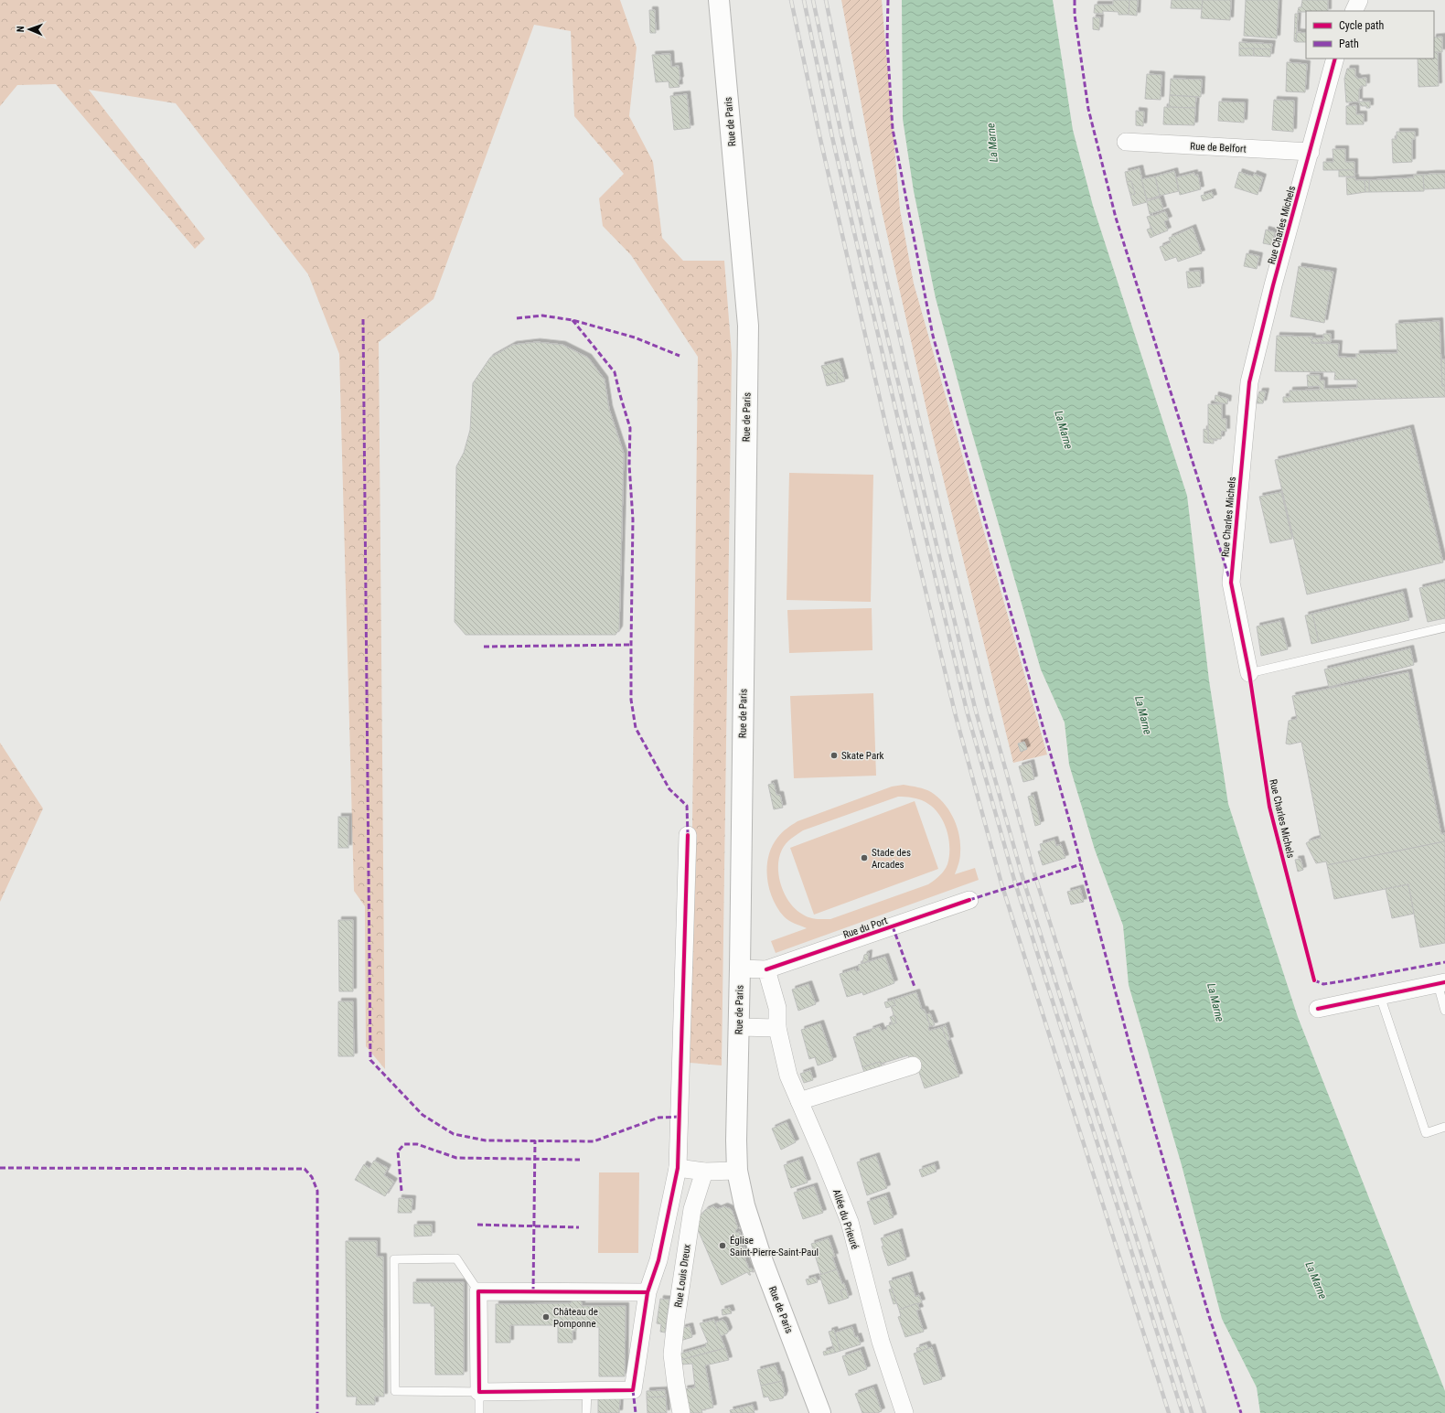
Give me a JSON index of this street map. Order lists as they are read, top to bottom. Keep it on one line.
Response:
{"streets":{"main road":["Rue de Paris"],"street":["Rue de Belfort","Rue Charles Michels","Rue du Port","Allée du Prieuré","Rue Louis Dreux"]},"crossings":[["Rue de Belfort","Rue Charles Michels"],["Rue du Port","Allée du Prieuré"]],"water":["La Marne"],"places":["Skate Park","Stade des Arcades","Église Saint-Pierre-Saint-Paul","Château de Pomponne"],"legend":["Cycle path","Path"],"north":"left"}
